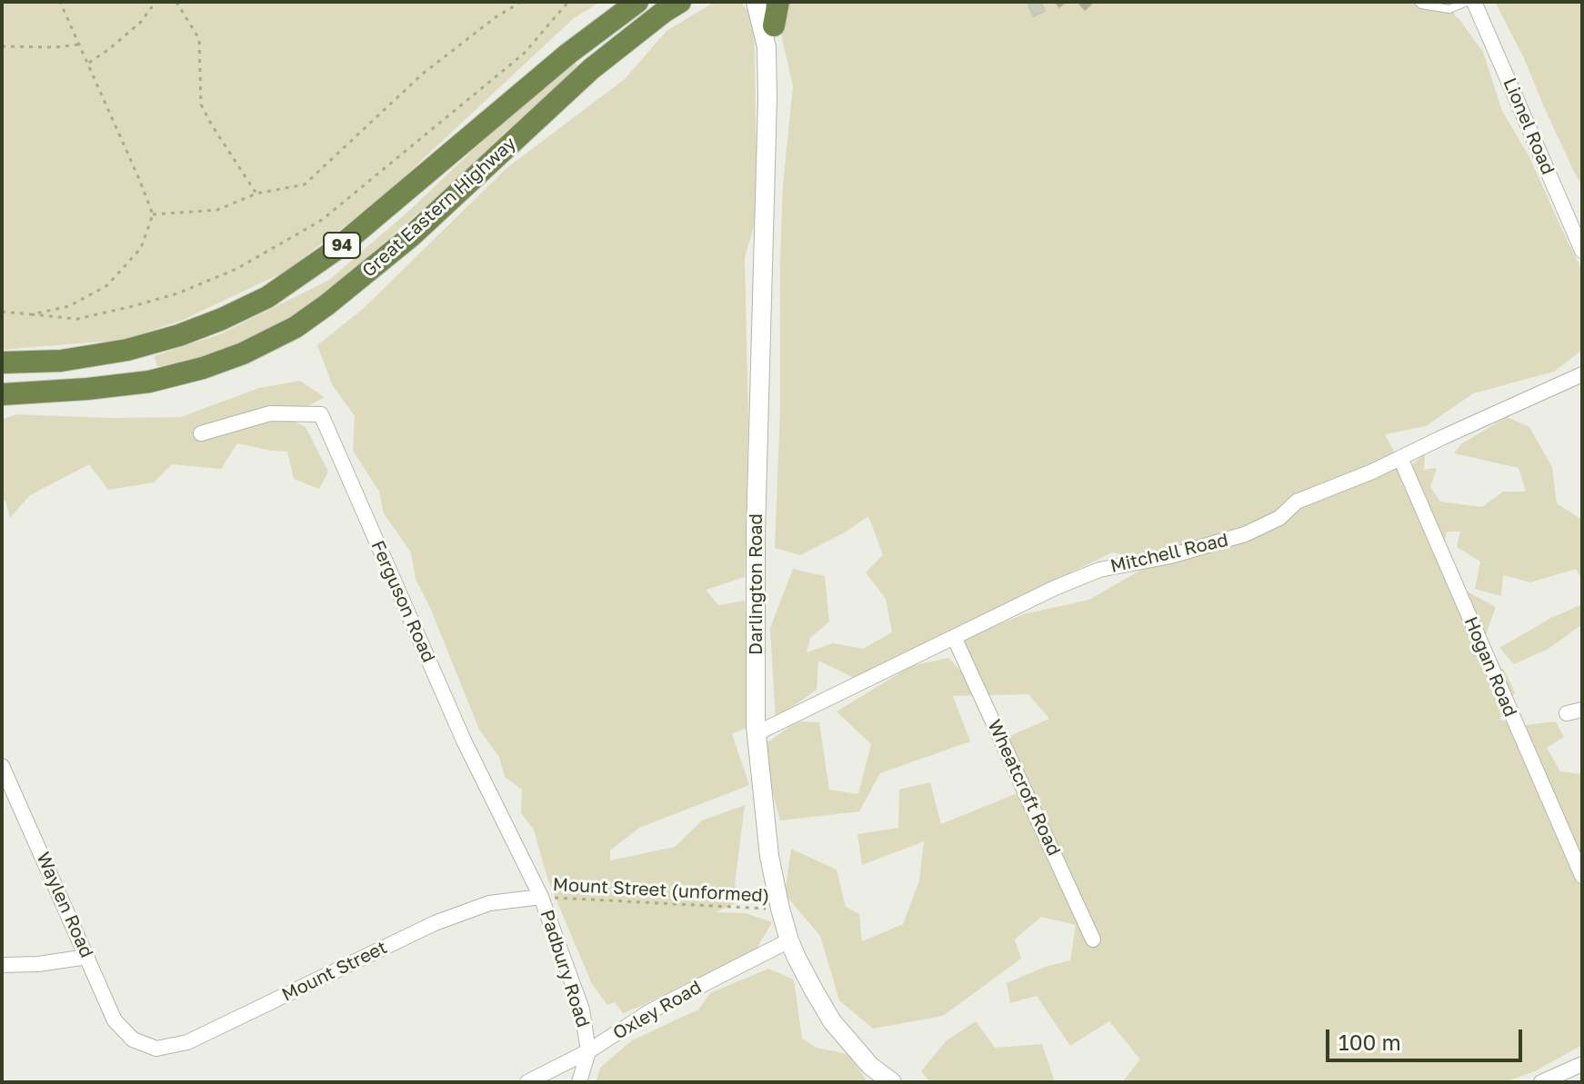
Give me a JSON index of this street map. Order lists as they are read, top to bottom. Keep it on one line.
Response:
{"streets":{"highway":["Great Eastern Highway","94"],"street":["Lionel Road","Mitchell Road","Darlington Road","Ferguson Road","Hogan Road","Wheatcroft Road","Waylen Road","Padbury Road","Mount Street","Oxley Road"],"path":["Mount Street (unformed)"]},"crossings":[["Mitchell Road","Darlington Road"],["Mitchell Road","Hogan Road"],["Mitchell Road","Wheatcroft Road"],["Darlington Road","Mount Street (unformed)"],["Darlington Road","Oxley Road"],["Ferguson Road","Mount Street (unformed)"],["Ferguson Road","Padbury Road"],["Ferguson Road","Mount Street"],["Mount Street (unformed)","Padbury Road"],["Mount Street (unformed)","Mount Street"],["Waylen Road","Mount Street"],["Padbury Road","Mount Street"],["Padbury Road","Oxley Road"]],"scale_bar":"100 m"}
